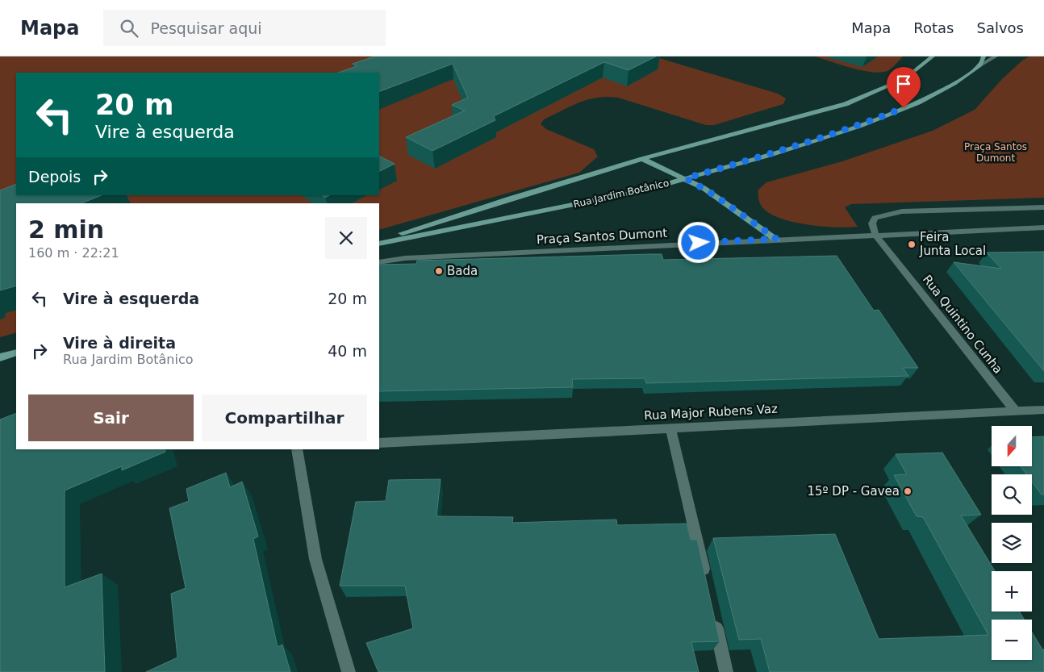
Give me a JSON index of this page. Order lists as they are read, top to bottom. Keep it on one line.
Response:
{"streets":{"main road":["Rua Jardim Botânico"],"street":["Praça Santos Dumont","Rua Quintino Cunha","Rua Major Rubens Vaz"]},"crossings":[["Praça Santos Dumont","Rua Quintino Cunha"],["Rua Quintino Cunha","Rua Major Rubens Vaz"]],"parks":["Praça Santos Dumont"],"places":["Feira Junta Local","Bada","15º DP - Gavea"],"north":"bottom","page":{"header":"Mapa","search":"Pesquisar aqui","nav":["Mapa","Rotas","Salvos"],"turn":["20 m","Vire à esquerda"],"then":"Depois","heading":["2 min","160 m · 22:21"],"list":[{"name":"Vire à esquerda","value":"20 m"},{"name":"Vire à direita","note":"Rua Jardim Botânico","value":"40 m"}],"buttons":["Sair","Compartilhar"],"map_buttons":["+","−"]}}
